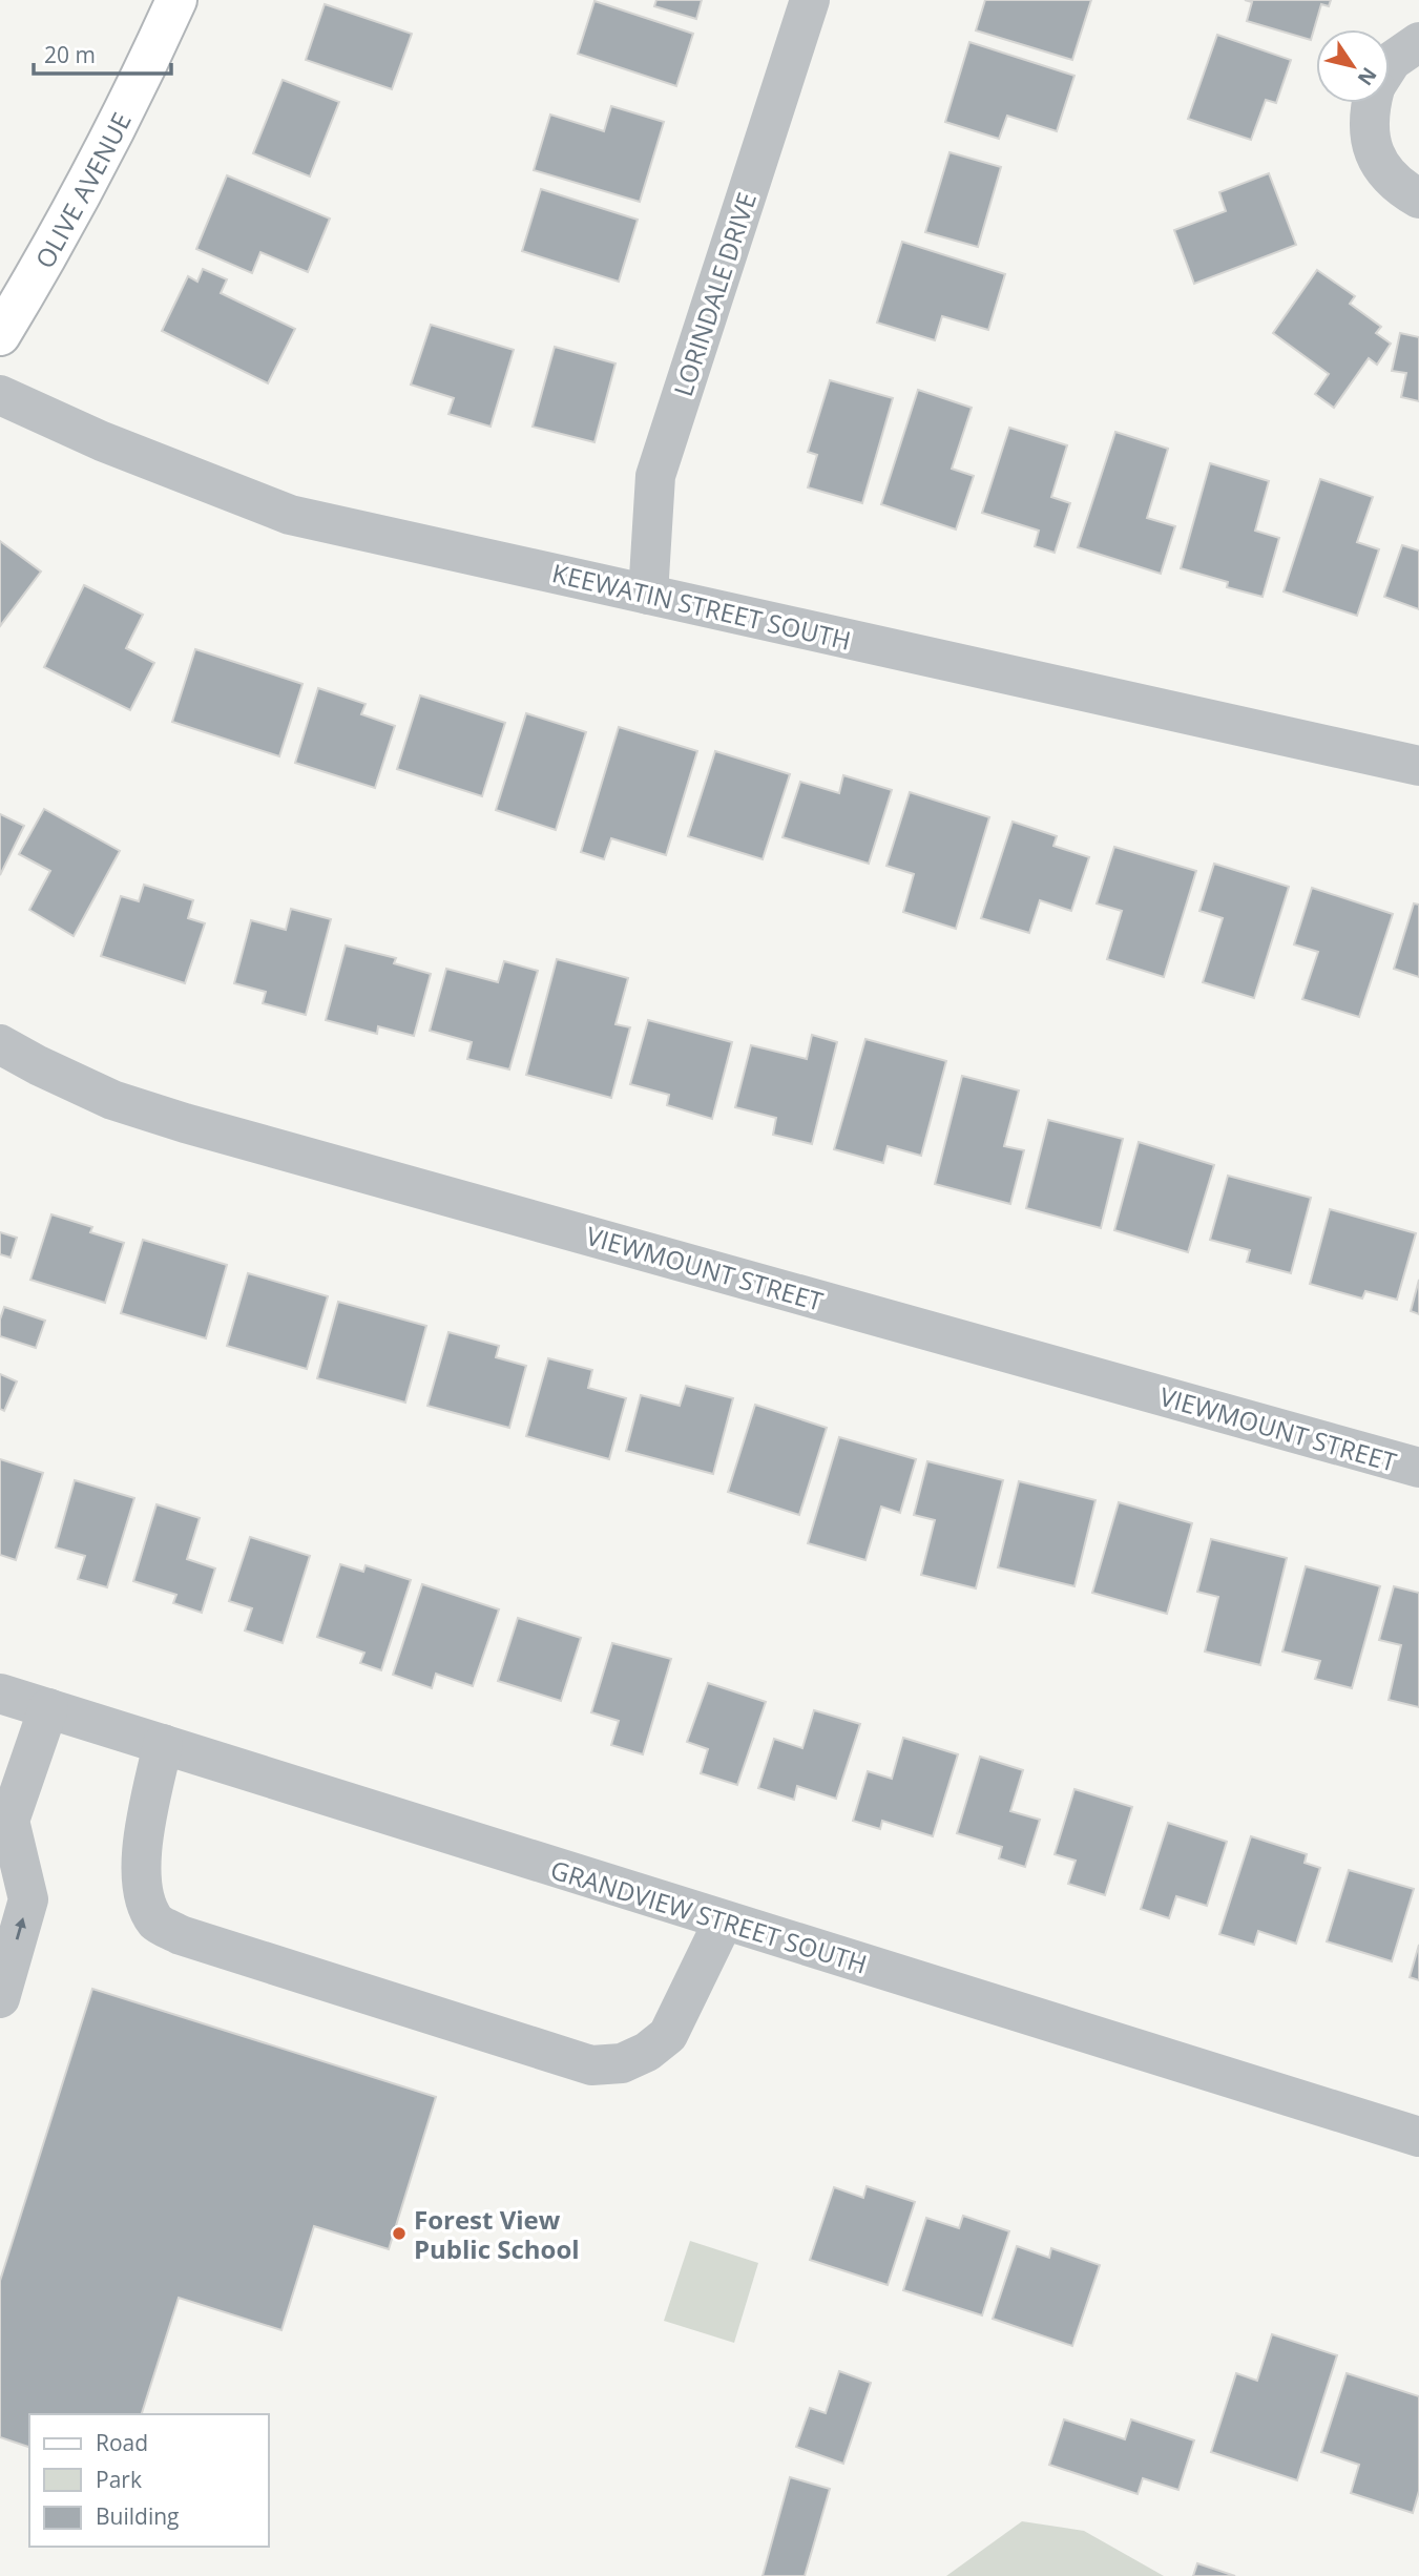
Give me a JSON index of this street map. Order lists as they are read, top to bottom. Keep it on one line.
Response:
{"streets":{"main road":["OLIVE AVENUE"],"street":["LORINDALE DRIVE","KEEWATIN STREET SOUTH","VIEWMOUNT STREET","GRANDVIEW STREET SOUTH"]},"crossings":[["LORINDALE DRIVE","KEEWATIN STREET SOUTH"]],"places":["Forest View Public School"],"legend":["Road","Park","Building"],"scale_bar":"20 m","north":"bottom right"}
